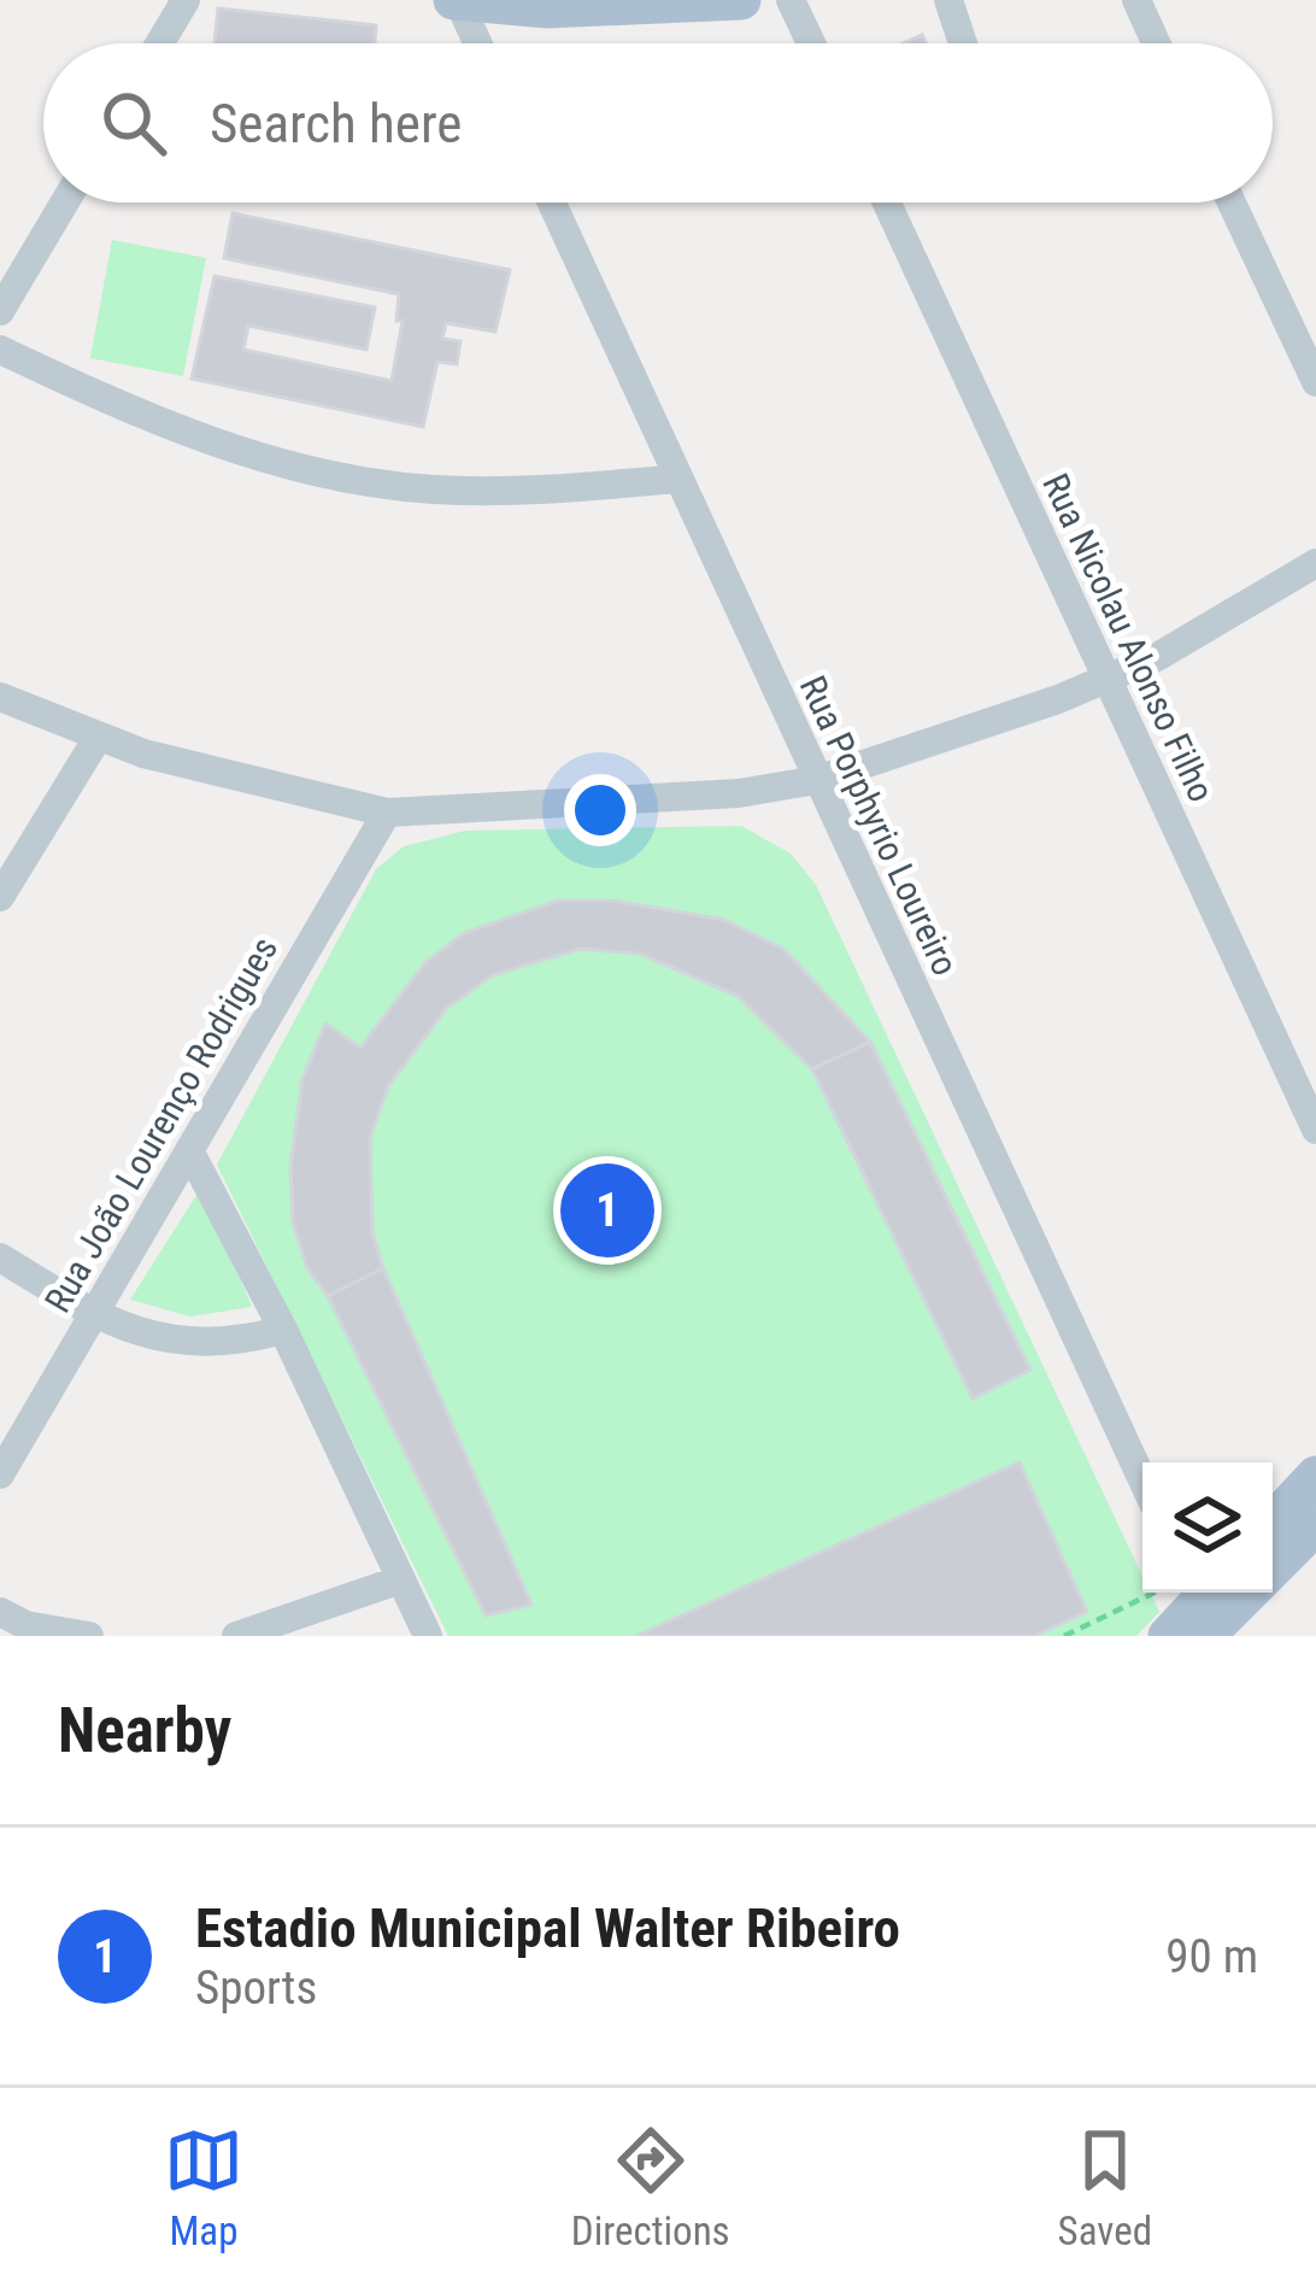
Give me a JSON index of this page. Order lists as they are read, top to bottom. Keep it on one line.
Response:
{"streets":{"street":["Rua Nicolau Alonso Filho","Rua Porphyrio Loureiro","Rua João Lourenço Rodrigues"]},"page":{"search":"Search here","pins":"1","heading":"Nearby","list":[{"mark":"1","name":"Estadio Municipal Walter Ribeiro","note":"Sports","value":"90 m"}],"nav":["Map","Directions","Saved"]}}
